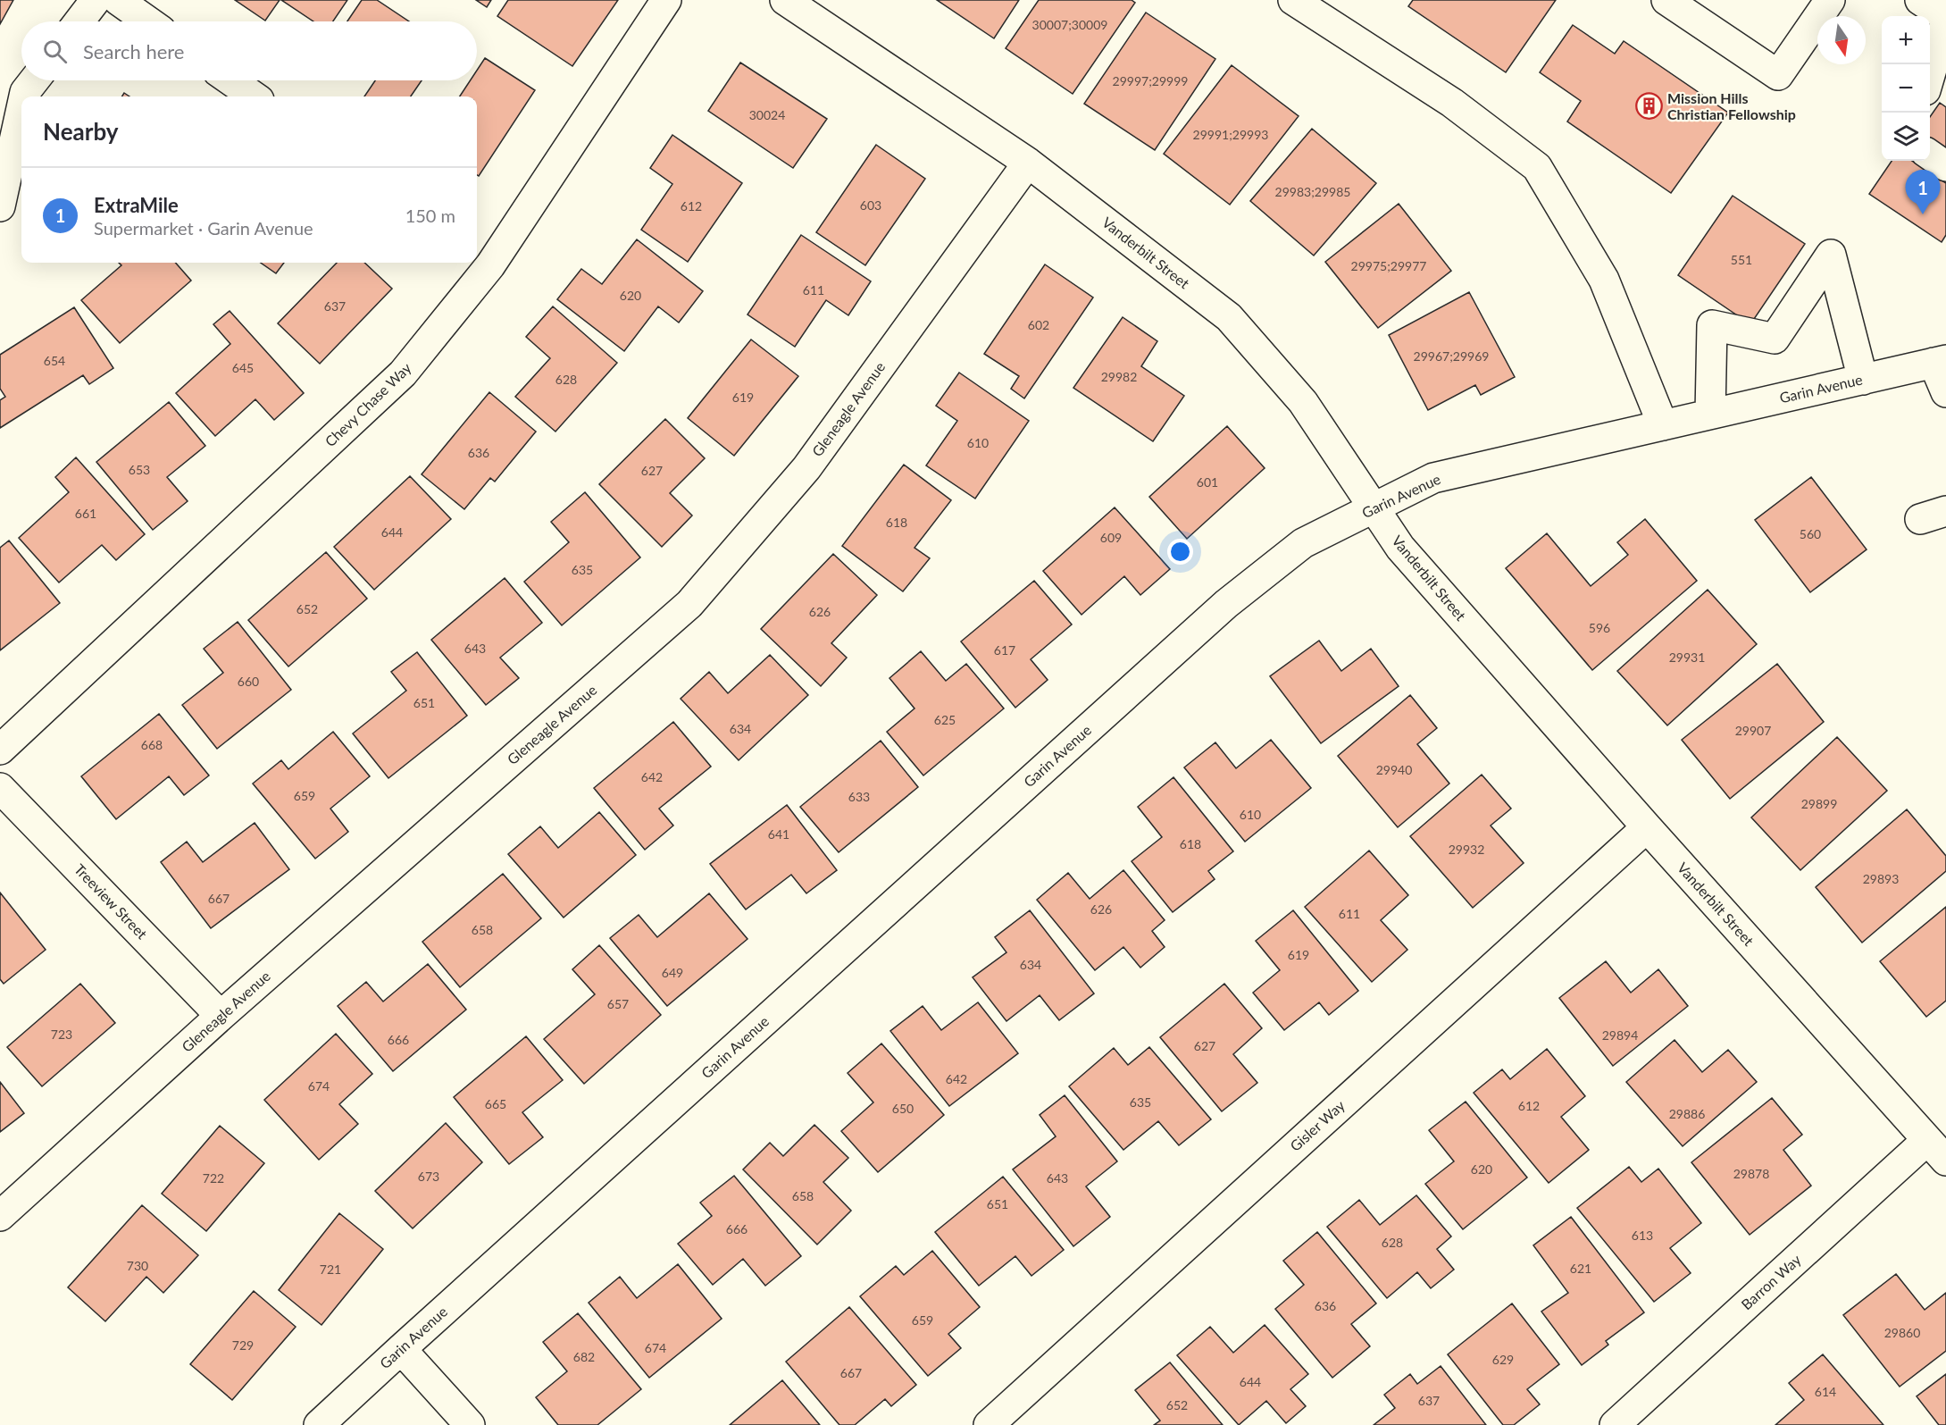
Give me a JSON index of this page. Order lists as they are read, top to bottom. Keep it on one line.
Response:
{"streets":{"street":["Vanderbilt Street","Garin Avenue","Chevy Chase Way","Gleneagle Avenue","Treeview Street","Gisler Way","Barron Way"]},"crossings":[["Vanderbilt Street","Garin Avenue"],["Vanderbilt Street","Gleneagle Avenue"],["Vanderbilt Street","Gisler Way"],["Vanderbilt Street","Barron Way"],["Gleneagle Avenue","Treeview Street"]],"places":{"building":["Mission Hills Christian Fellowship"]},"house_numbers":["30007;30009","29997;29999","30024","29991;29993","29983;29985","603","612","551","29975;29977","611","620","637","602","29967;29969","654","645","29982","628","619","610","636","653","627","601","661","618","644","560","609","635","652","626","596","643","617","29931","660","651","625","634","29907","668","29940","642","659","633","29899","610","641","618","29932","29893","667","626","611","658","619","634","649","657","723","29894","666","627","642","674","635","665","612","650","29886","620","29878","673","722","643","658","651","666","613","628","730","621","721","636","659","29860","729","674","682","629","667","644","614","637","652"],"north":"bottom","page":{"map_buttons":["+","−"],"search":"Search here","heading":"Nearby","list":[{"mark":"1","name":"ExtraMile","note":"Supermarket · Garin Avenue","value":"150 m"}],"pins":"1"}}
